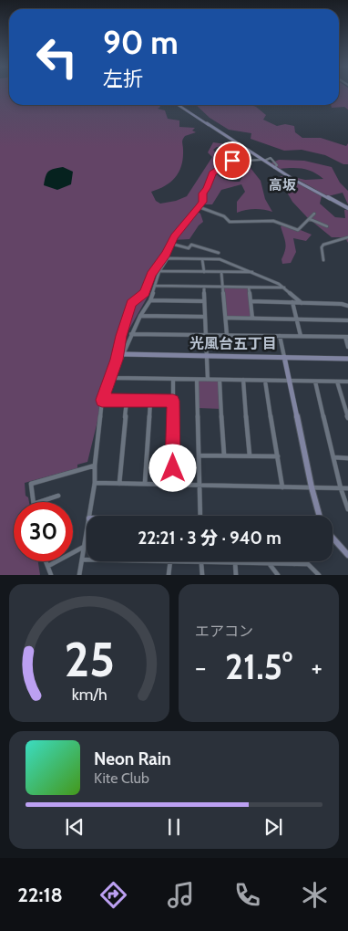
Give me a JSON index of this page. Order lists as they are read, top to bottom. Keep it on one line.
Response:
{"districts":["高坂","光風台五丁目"],"page":{"turn":["90 m","左折"],"limit":"30","trip":"22:21 · 3 分 · 940 m","tile":"エアコン","heat":["−","21.5°","+"],"song":["Neon Rain","Kite Club"],"tabs":"22:18","gauge":["25","km/h"]}}
